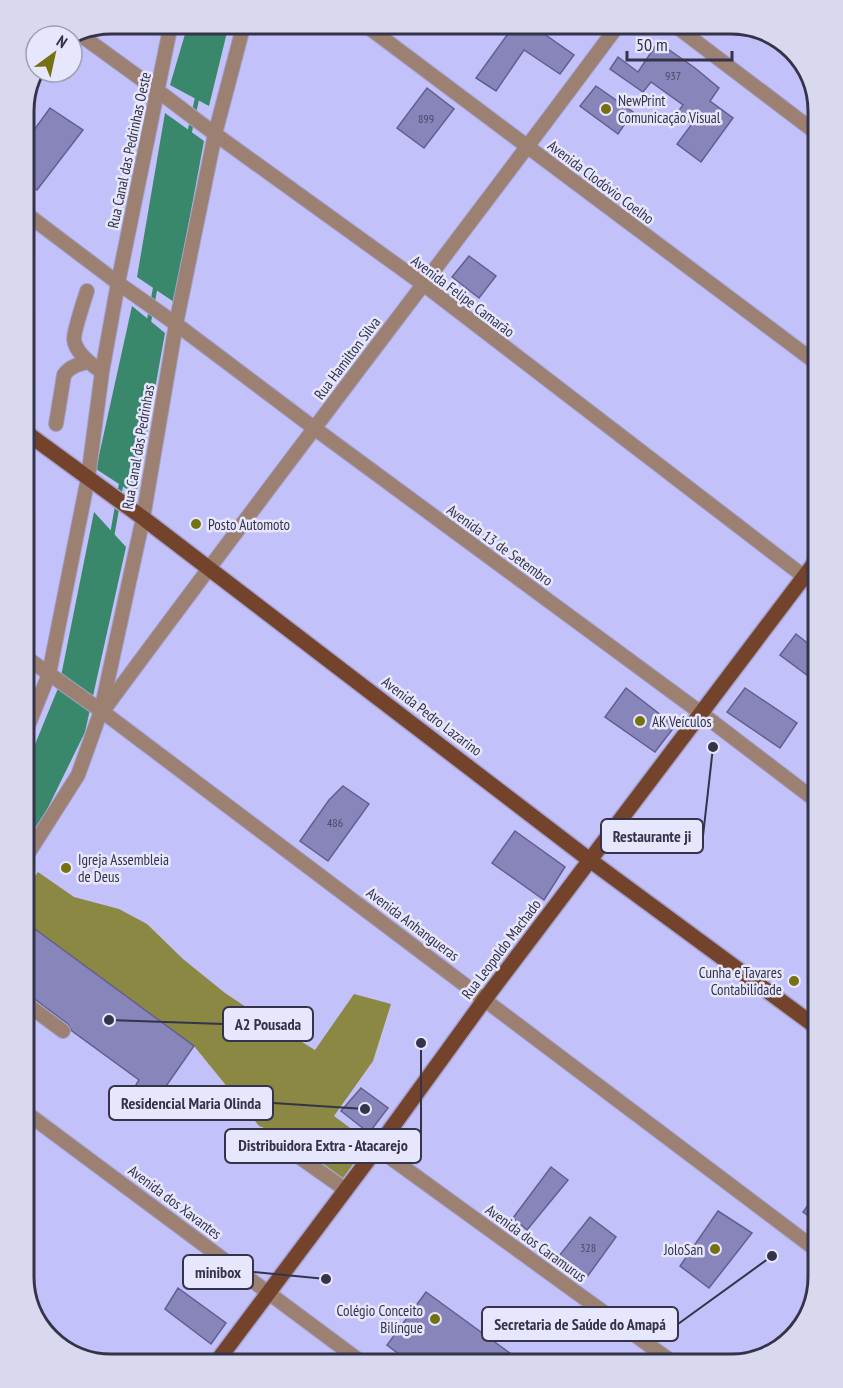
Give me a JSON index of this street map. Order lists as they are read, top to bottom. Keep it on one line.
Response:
{"streets":{"main road":["Avenida Pedro Lazarino","Rua Leopoldo Machado"],"street":["Rua Canal das Pedrinhas Oeste","Avenida Clodóvio Coelho","Avenida Felipe Camarão","Rua Hamilton Silva","Rua Canal das Pedrinhas","Avenida 13 de Setembro","Avenida Anhangueras","Avenida dos Xavantes","Avenida dos Caramurus"]},"crossings":[["Rua Canal das Pedrinhas Oeste","Avenida Felipe Camarão"],["Rua Canal das Pedrinhas Oeste","Avenida 13 de Setembro"],["Avenida Clodóvio Coelho","Rua Hamilton Silva"],["Avenida Felipe Camarão","Rua Hamilton Silva"],["Avenida Felipe Camarão","Rua Canal das Pedrinhas"],["Avenida Felipe Camarão","Rua Leopoldo Machado"],["Rua Hamilton Silva","Rua Canal das Pedrinhas"],["Rua Hamilton Silva","Avenida 13 de Setembro"],["Rua Hamilton Silva","Avenida Pedro Lazarino"],["Rua Hamilton Silva","Avenida Anhangueras"],["Rua Canal das Pedrinhas","Avenida 13 de Setembro"],["Rua Canal das Pedrinhas","Avenida Pedro Lazarino"],["Rua Canal das Pedrinhas","Avenida Anhangueras"],["Avenida 13 de Setembro","Rua Leopoldo Machado"],["Avenida Pedro Lazarino","Rua Leopoldo Machado"],["Avenida Anhangueras","Rua Leopoldo Machado"],["Rua Leopoldo Machado","Avenida dos Xavantes"],["Rua Leopoldo Machado","Avenida dos Caramurus"]],"places":["NewPrint Comunicação Visual","Posto Automoto","AK Veículos","Restaurante ji","Igreja Assembleia de Deus","Cunha e Tavares Contabilidade","A2 Pousada","Distribuidora Extra - Atacarejo","Residencial Maria Olinda","JoloSan","Secretaria de Saúde do Amapá","minibox","Colégio Conceito Bilíngue"],"house_numbers":["937","899","486","328"],"scale_bar":"50 m","north":"top right"}
